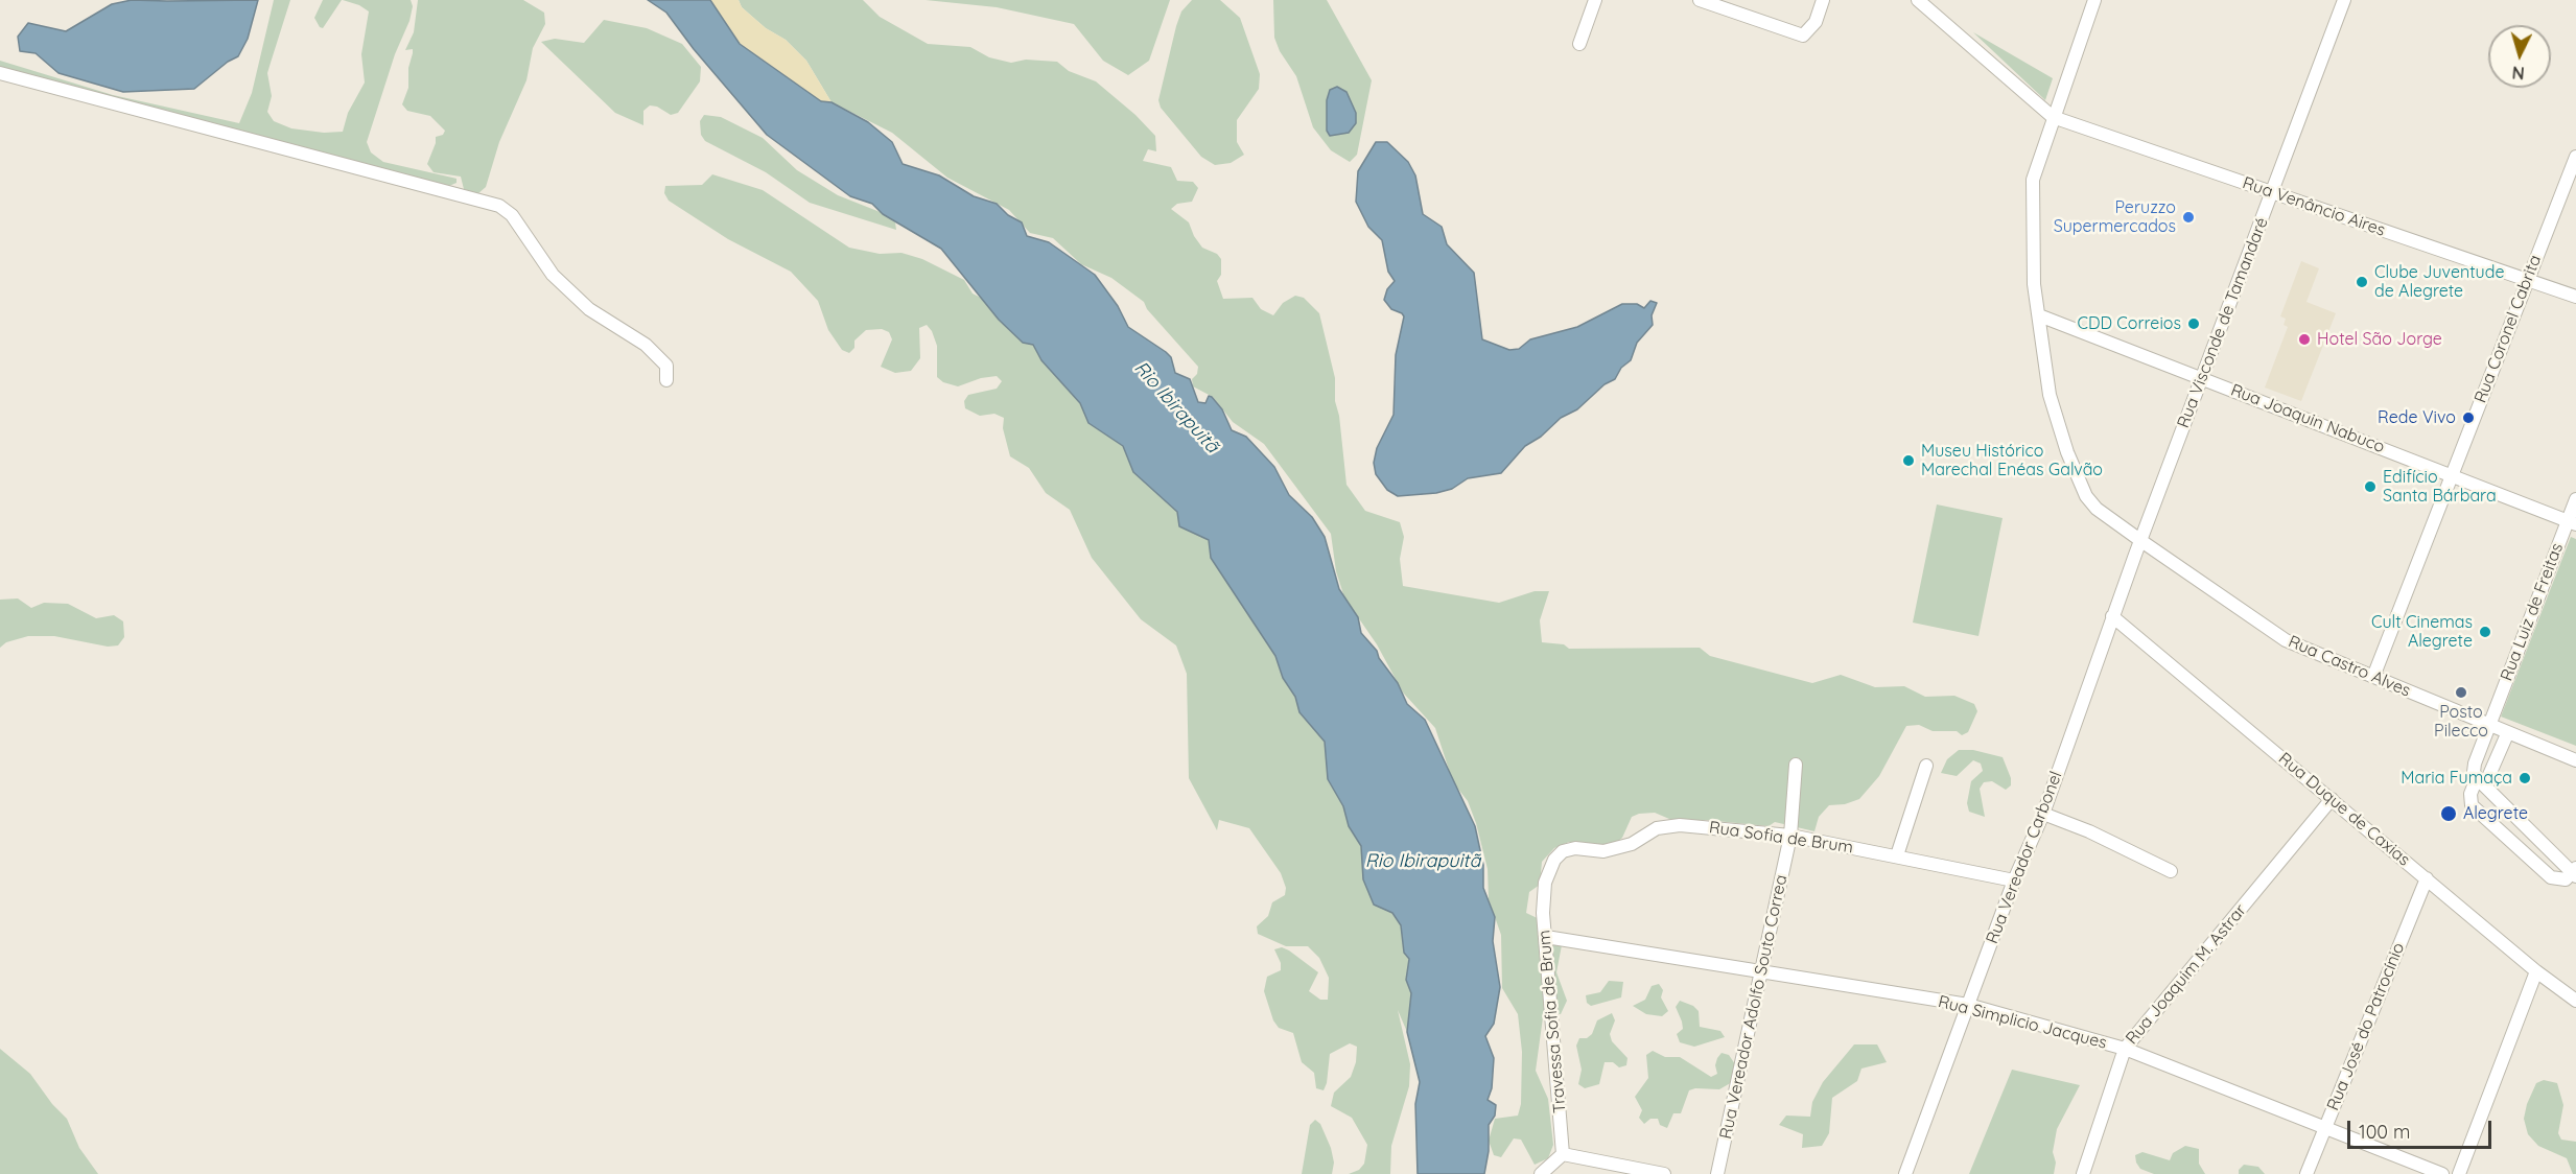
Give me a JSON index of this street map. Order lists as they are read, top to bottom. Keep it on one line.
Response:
{"streets":{"street":["Rua Venâncio Aires","Rua Visconde de Tamandaré","Rua Coronel Cabrita","Rua Joaquin Nabuco","Rua Luiz de Freitas","Rua Castro Alves","Rua Duque de Caxias","Rua Sofia de Brum","Rua Vereador Carbonel","Rua Joaquim M. Astrar","Rua Vereador Adolfo Souto Correa","Travessa Sofia de Brum","Rua Simplicio Jacques","Rua José do Patrocínio"]},"crossings":[["Rua Venâncio Aires","Rua Visconde de Tamandaré"],["Rua Venâncio Aires","Rua Coronel Cabrita"],["Rua Venâncio Aires","Rua Castro Alves"],["Rua Visconde de Tamandaré","Rua Joaquin Nabuco"],["Rua Visconde de Tamandaré","Rua Castro Alves"],["Rua Visconde de Tamandaré","Rua Vereador Carbonel"],["Rua Coronel Cabrita","Rua Joaquin Nabuco"],["Rua Coronel Cabrita","Rua Castro Alves"],["Rua Joaquin Nabuco","Rua Luiz de Freitas"],["Rua Joaquin Nabuco","Rua Castro Alves"],["Rua Luiz de Freitas","Rua Castro Alves"],["Rua Castro Alves","Rua Vereador Carbonel"],["Rua Duque de Caxias","Rua Vereador Carbonel"],["Rua Duque de Caxias","Rua Joaquim M. Astrar"],["Rua Duque de Caxias","Rua José do Patrocínio"],["Rua Sofia de Brum","Rua Vereador Carbonel"],["Rua Sofia de Brum","Rua Vereador Adolfo Souto Correa"],["Rua Sofia de Brum","Travessa Sofia de Brum"],["Rua Vereador Carbonel","Rua Simplicio Jacques"],["Rua Joaquim M. Astrar","Rua Simplicio Jacques"],["Rua Vereador Adolfo Souto Correa","Rua Simplicio Jacques"],["Travessa Sofia de Brum","Rua Simplicio Jacques"],["Rua Simplicio Jacques","Rua José do Patrocínio"]],"water":["Rio Ibirapuitã"],"places":["Peruzzo Supermercados","Clube Juventude de Alegrete","CDD Correios","Hotel São Jorge","Rede Vivo","Museu Histórico Marechal Enéas Galvão","Edifício Santa Bárbara","Cult Cinemas Alegrete","Posto Pilecco","Maria Fumaça","Alegrete"],"scale_bar":"100 m","north":"bottom"}
